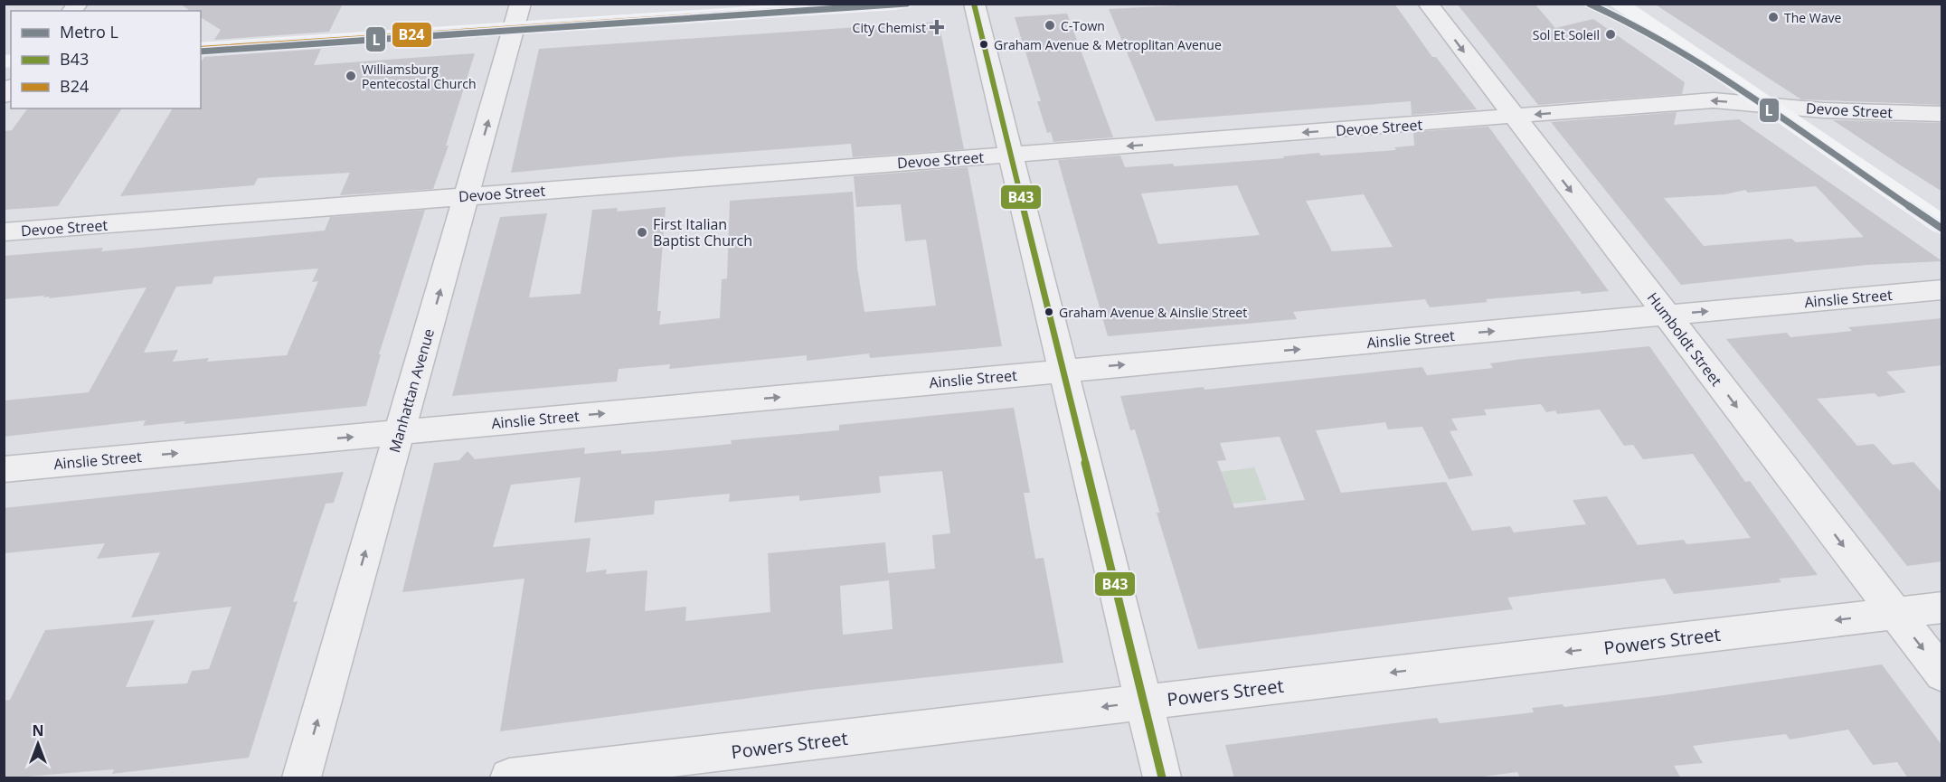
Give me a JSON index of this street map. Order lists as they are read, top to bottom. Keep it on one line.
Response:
{"streets":{"street":["Devoe Street","Ainslie Street","Humboldt Street","Manhattan Avenue","Powers Street"]},"crossings":[["Devoe Street","Humboldt Street"],["Devoe Street","Manhattan Avenue"],["Ainslie Street","Humboldt Street"],["Ainslie Street","Manhattan Avenue"],["Humboldt Street","Powers Street"]],"one_way":["Devoe Street","Ainslie Street","Humboldt Street","Manhattan Avenue","Powers Street"],"places":{"other":["The Wave","C-Town","Sol Et Soleil","Graham Avenue & Metroplitan Avenue","Williamsburg Pentecostal Church","First Italian Baptist Church","Graham Avenue & Ainslie Street"],"health":["City Chemist"]},"lines":["metro line L","transit line B43","transit line B24"],"legend":["Metro L","B43","B24"],"north":"top"}
